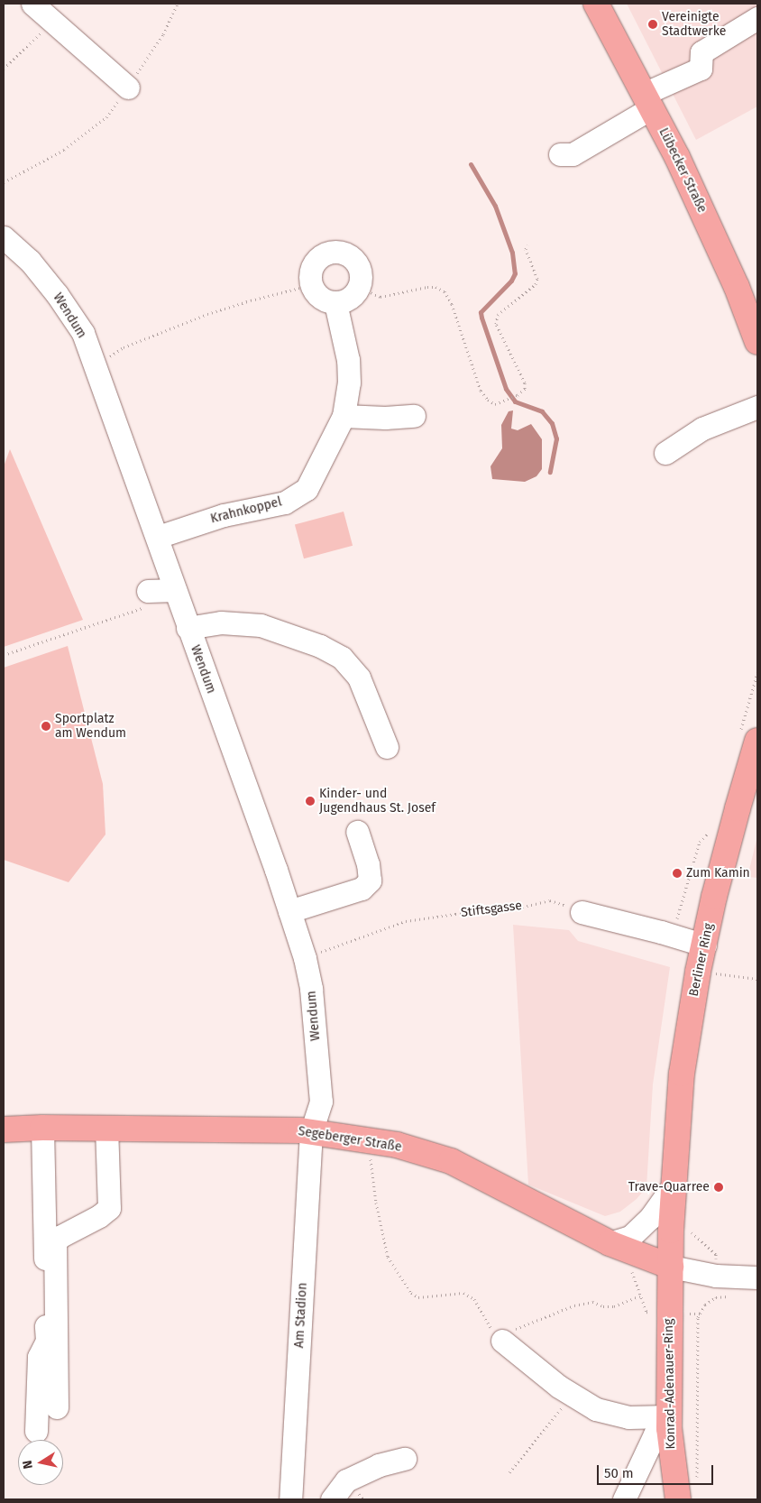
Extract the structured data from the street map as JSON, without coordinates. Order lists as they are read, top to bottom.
{
  "streets": {
    "main road": [
      "Lübecker Straße",
      "Berliner Ring",
      "Segeberger Straße",
      "Konrad-Adenauer-Ring"
    ],
    "street": ["Wendum", "Krahnkoppel", "Am Stadion"],
    "path": ["Stiftsgasse"]
  },
  "crossings": [
    ["Wendum", "Krahnkoppel"],
    ["Wendum", "Stiftsgasse"],
    ["Wendum", "Segeberger Straße"],
    ["Wendum", "Am Stadion"],
    ["Berliner Ring", "Segeberger Straße"],
    ["Berliner Ring", "Konrad-Adenauer-Ring"],
    ["Segeberger Straße", "Am Stadion"],
    ["Segeberger Straße", "Konrad-Adenauer-Ring"]
  ],
  "places": [
    "Vereinigte Stadtwerke",
    "Sportplatz am Wendum",
    "Kinder- und Jugendhaus St. Josef",
    "Zum Kamin",
    "Trave-Quarree"
  ],
  "scale_bar": "50 m",
  "north": "left"
}
